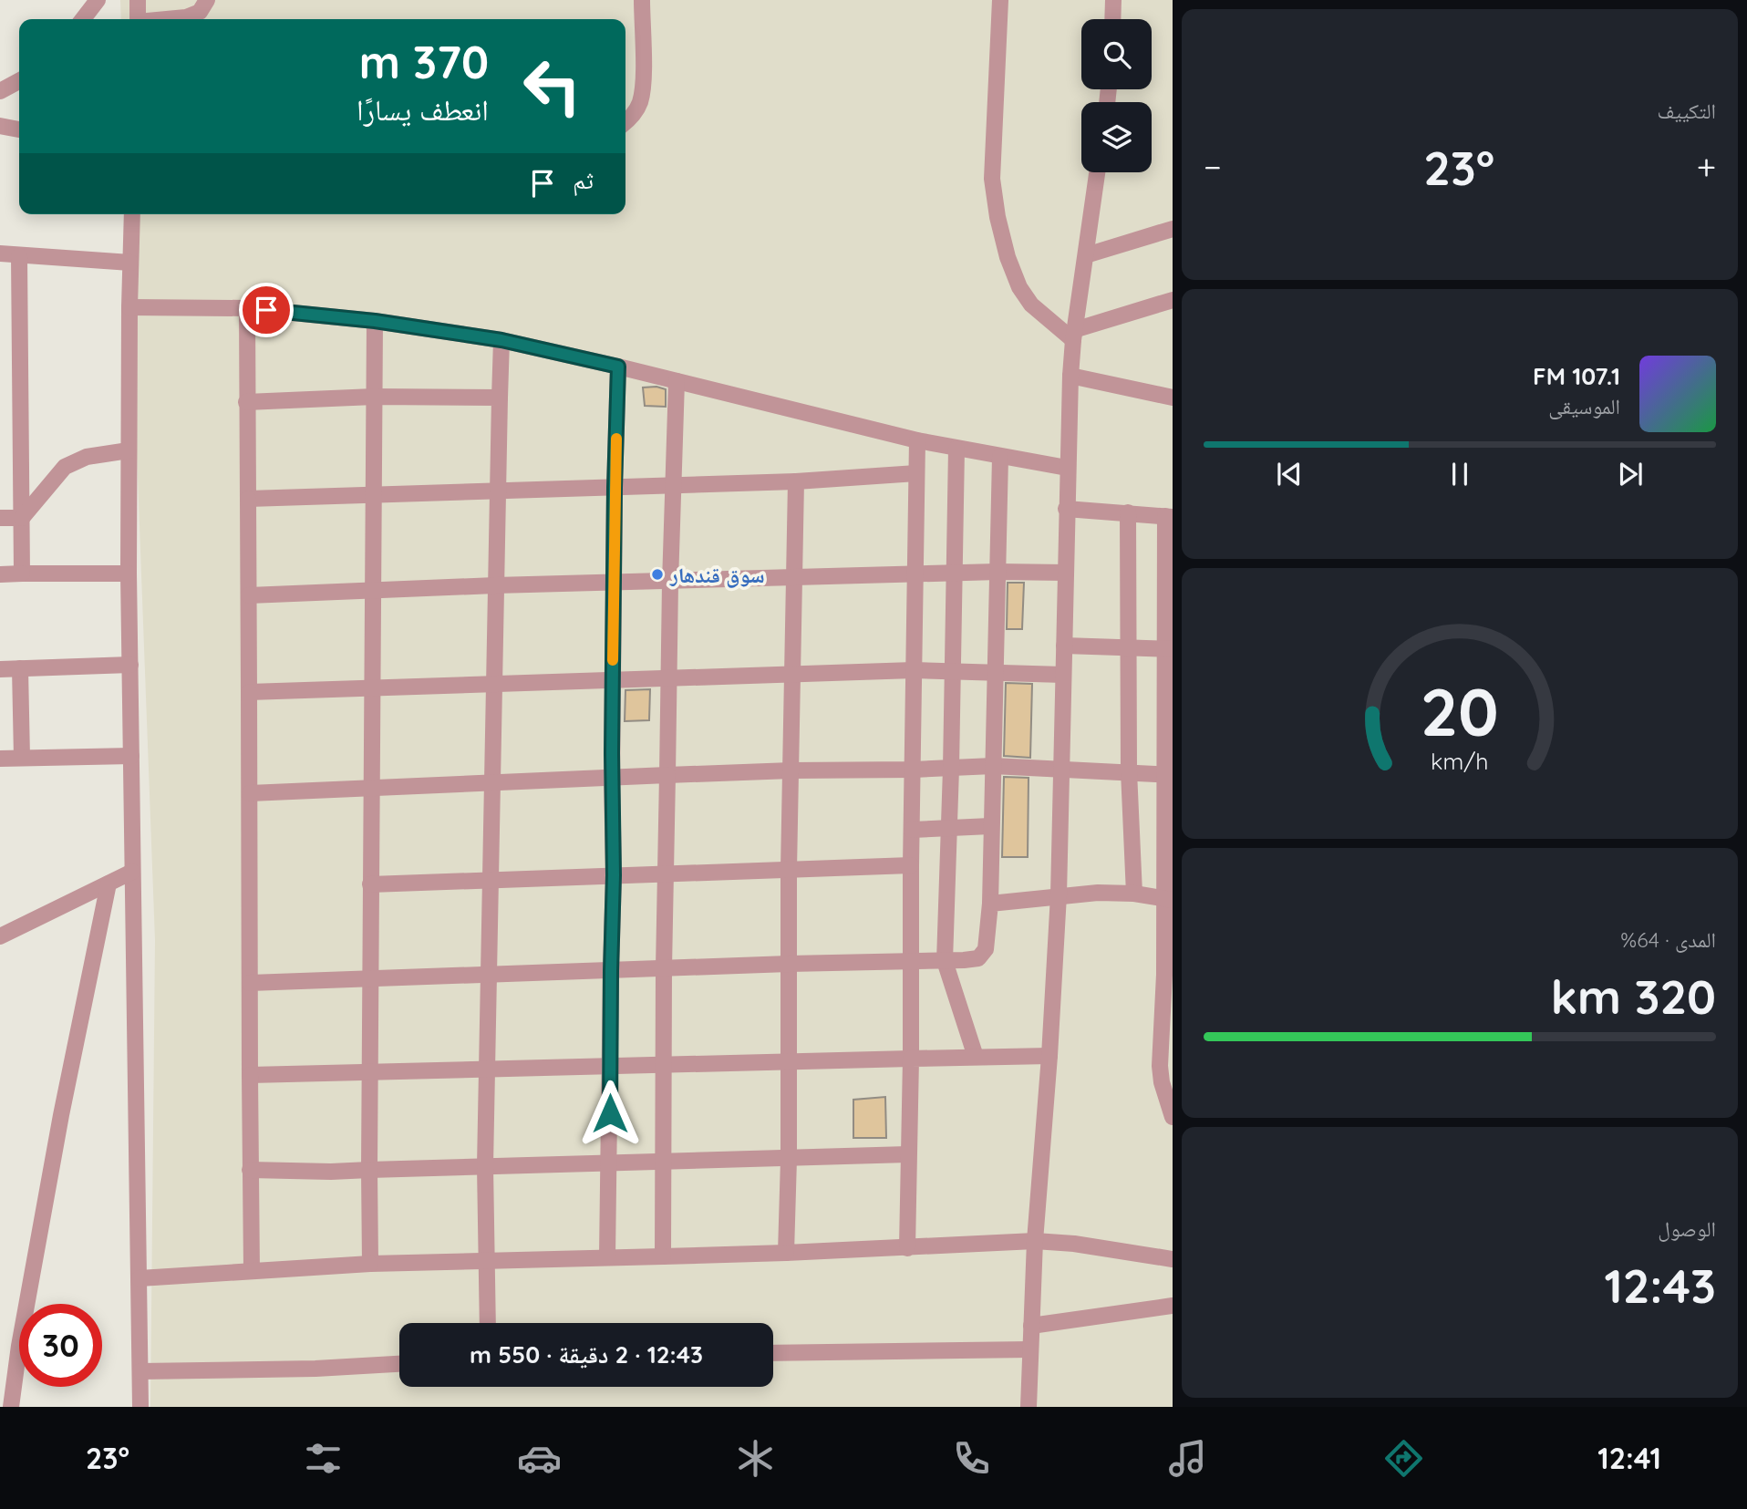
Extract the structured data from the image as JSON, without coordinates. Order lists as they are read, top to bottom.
{
  "places": ["سوق قندهار"],
  "page": {
    "tile": [
      "التكييف",
      ["المدى · 64%", "320 km"],
      ["الوصول", "12:43"]
    ],
    "turn": ["370 m", "انعطف يسارًا"],
    "heat": ["−", "23°", "+"],
    "then": "ثم",
    "song": ["107.1 FM", "الموسيقى"],
    "limit": "30",
    "trip": "12:43 · 2 دقيقة · 550 m",
    "tabs": ["12:41", "23°"],
    "gauge": ["20", "km/h"]
  }
}
